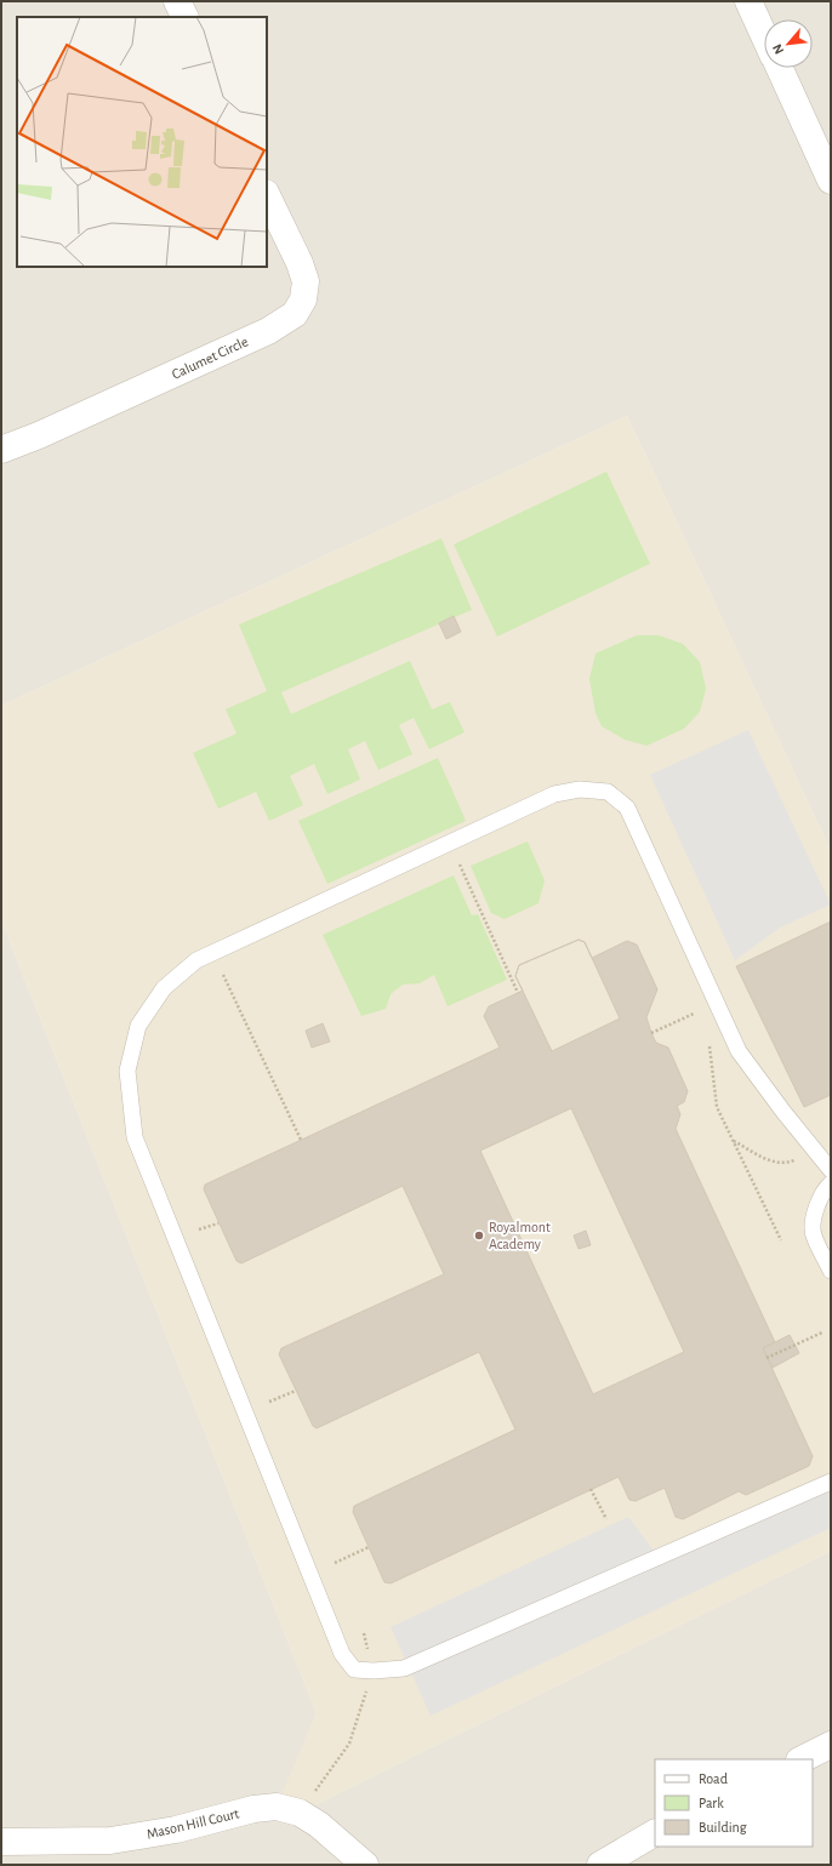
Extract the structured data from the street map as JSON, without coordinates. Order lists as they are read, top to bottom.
{
  "streets": {
    "street": ["Calumet Circle", "Mason Hill Court"]
  },
  "places": ["Royalmont Academy"],
  "legend": ["Road", "Park", "Building"],
  "north": "bottom left"
}
